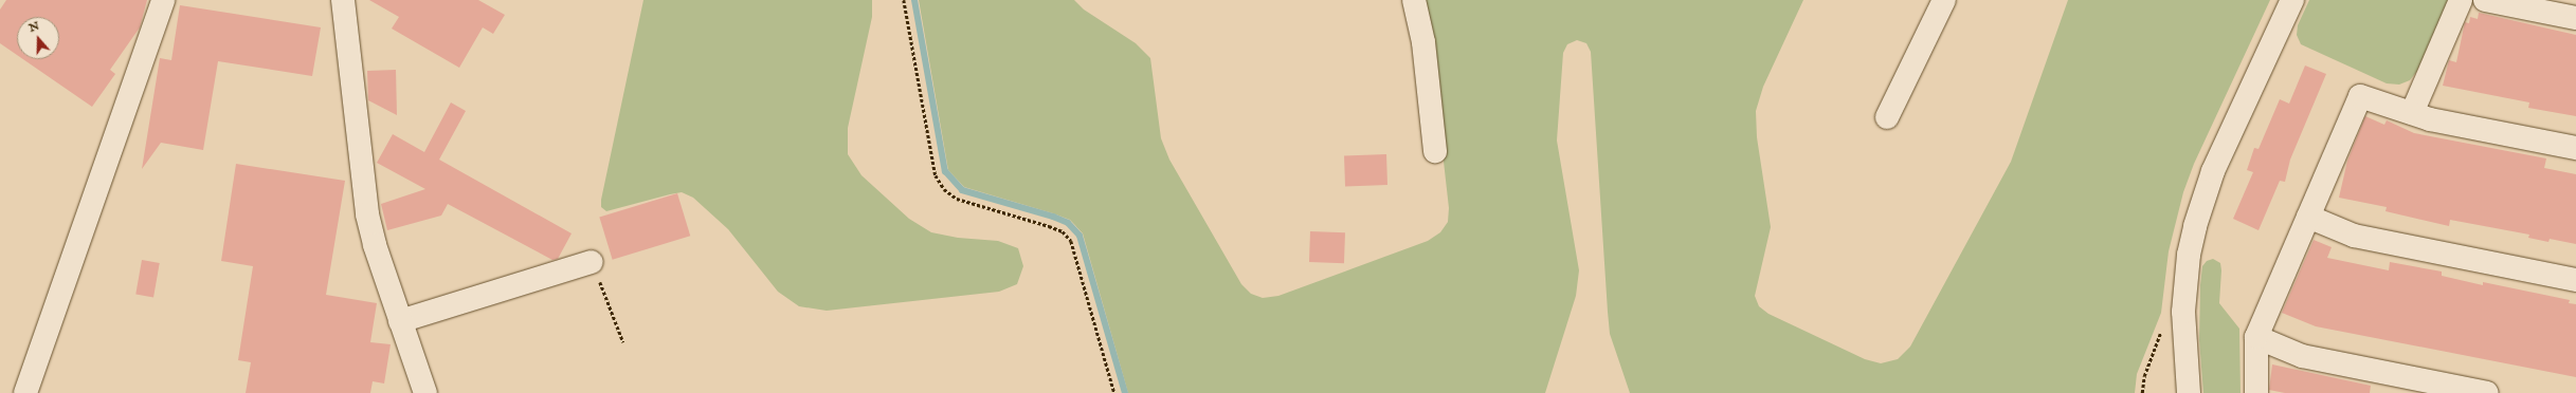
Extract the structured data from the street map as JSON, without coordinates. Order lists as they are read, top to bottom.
{
  "north": "top"
}
